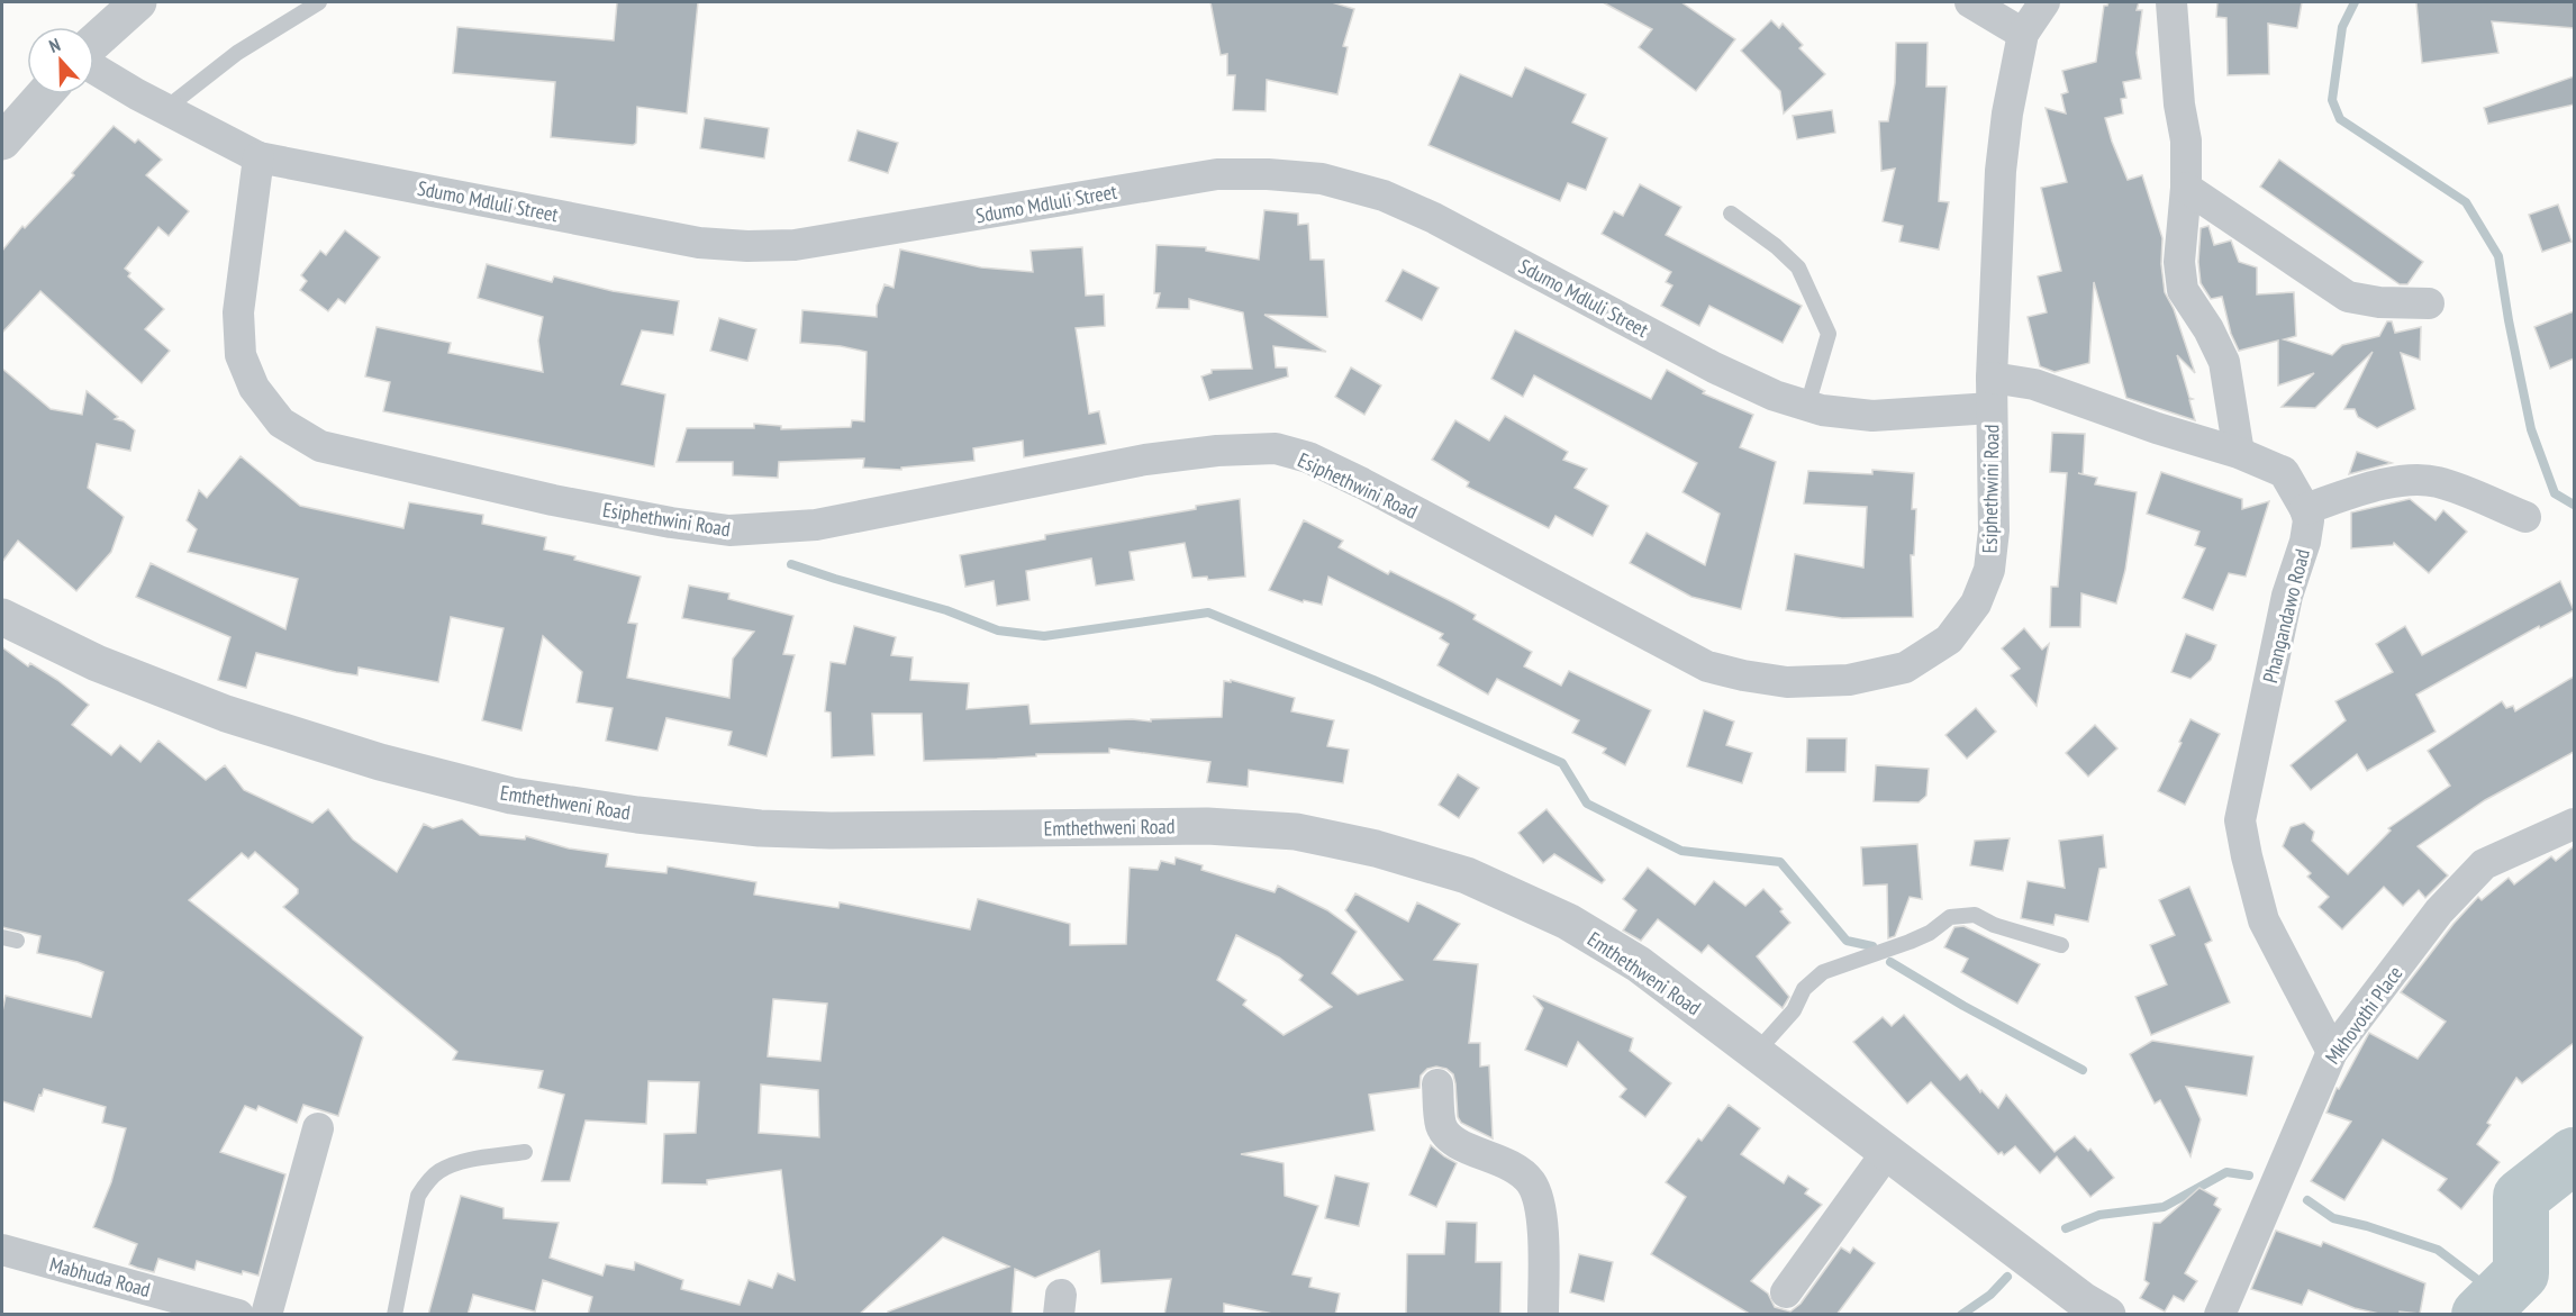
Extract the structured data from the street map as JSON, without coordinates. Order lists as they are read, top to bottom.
{
  "streets": {
    "street": [
      "Sdumo Mdluli Street",
      "Esiphethwini Road",
      "Phangandawo Road",
      "Emthethweni Road",
      "Mkhovothi Place",
      "Mabhuda Road"
    ]
  },
  "crossings": [
    ["Sdumo Mdluli Street", "Esiphethwini Road"],
    ["Phangandawo Road", "Mkhovothi Place"]
  ],
  "north": "top"
}
